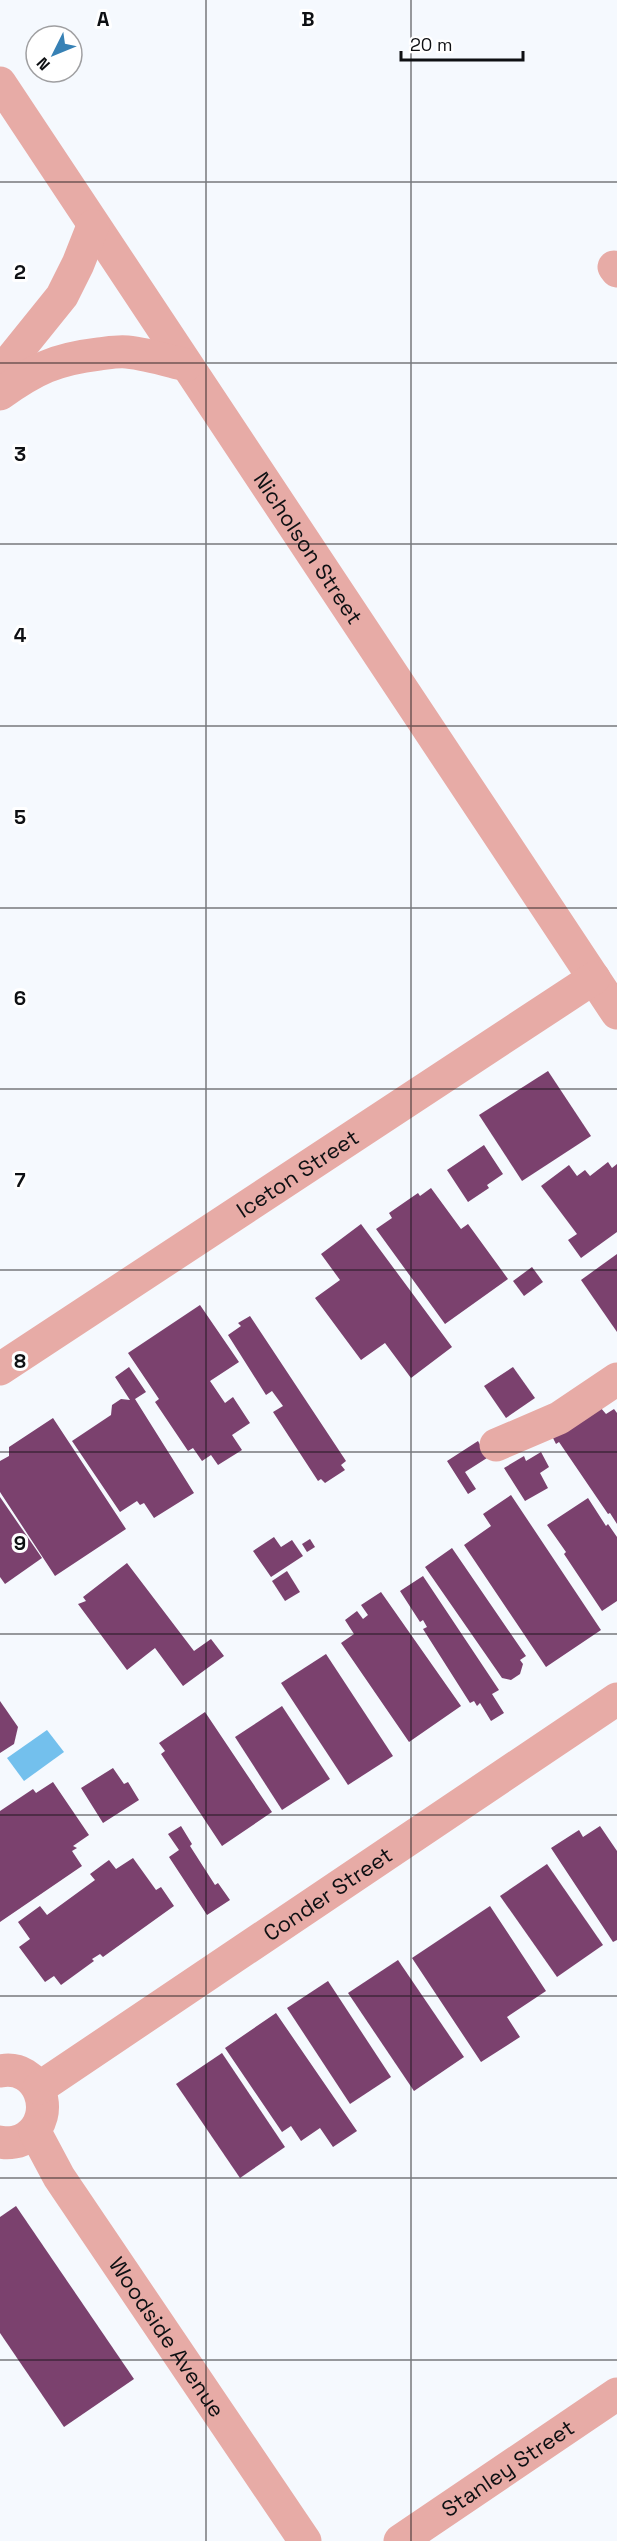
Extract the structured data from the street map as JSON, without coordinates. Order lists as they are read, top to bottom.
{
  "streets": {
    "street": [
      "Nicholson Street",
      "Iceton Street",
      "Conder Street",
      "Woodside Avenue",
      "Stanley Street"
    ]
  },
  "crossings": [
    ["Nicholson Street", "Iceton Street"]
  ],
  "scale_bar": "20 m",
  "north": "bottom left",
  "grid": {
    "columns": ["A", "B"],
    "rows": [
      "2",
      "3",
      "4",
      "5",
      "6",
      "7",
      "8",
      "9"
    ]
  }
}
